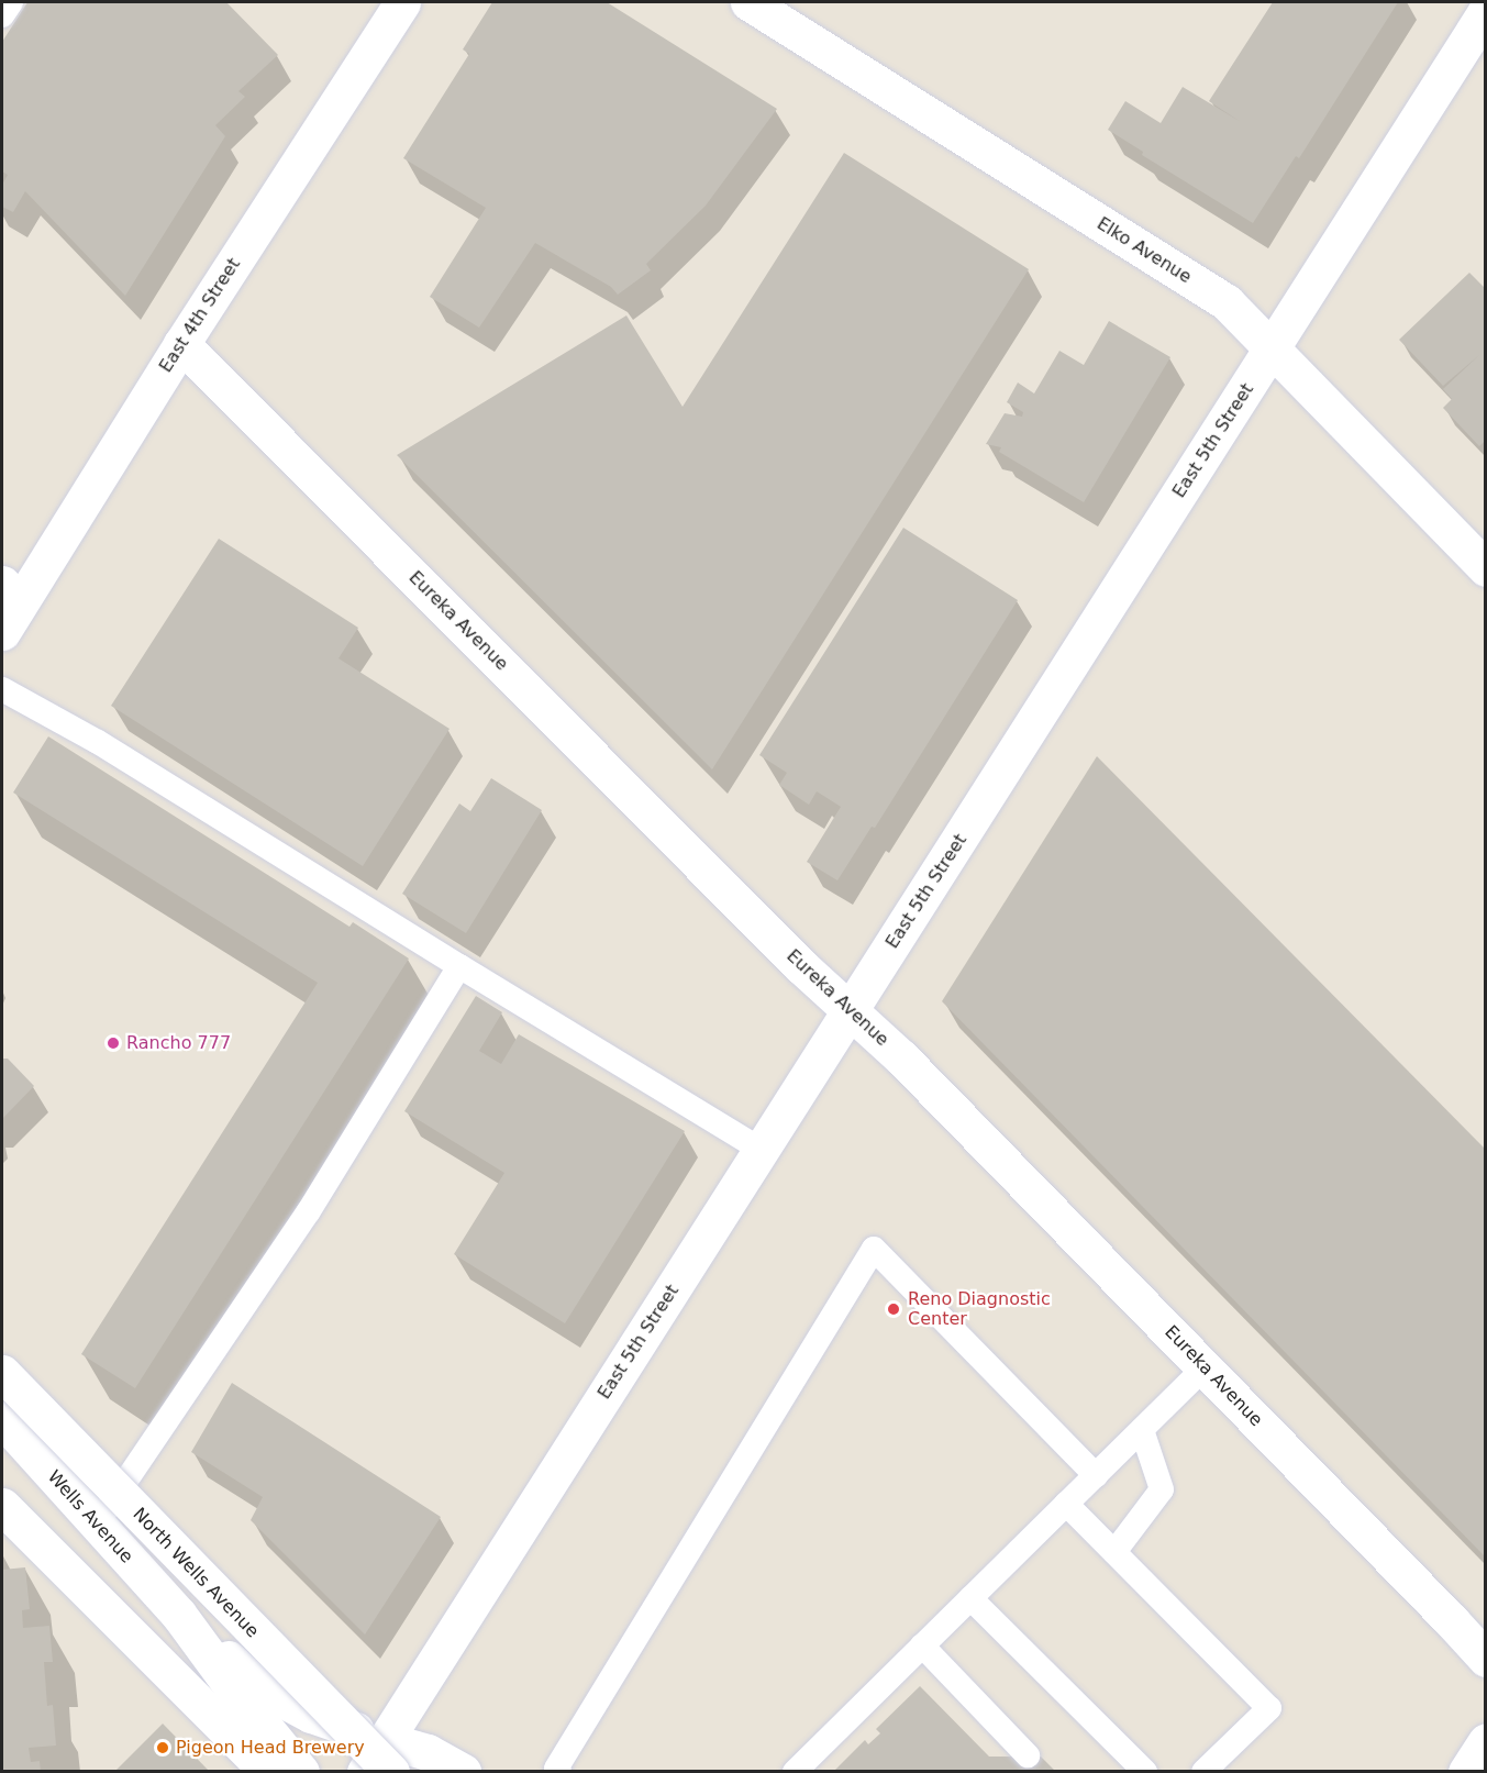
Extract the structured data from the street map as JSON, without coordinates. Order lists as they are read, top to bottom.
{
  "streets": {
    "street": [
      "Elko Avenue",
      "East 4th Street",
      "East 5th Street",
      "Eureka Avenue",
      "Wells Avenue",
      "North Wells Avenue"
    ]
  },
  "crossings": [
    ["Elko Avenue", "East 5th Street"],
    ["East 4th Street", "Eureka Avenue"],
    ["East 5th Street", "Eureka Avenue"],
    ["East 5th Street", "Wells Avenue"],
    ["East 5th Street", "North Wells Avenue"],
    ["Wells Avenue", "North Wells Avenue"]
  ],
  "places": ["Rancho 777", "Reno Diagnostic Center", "Pigeon Head Brewery"]
}
